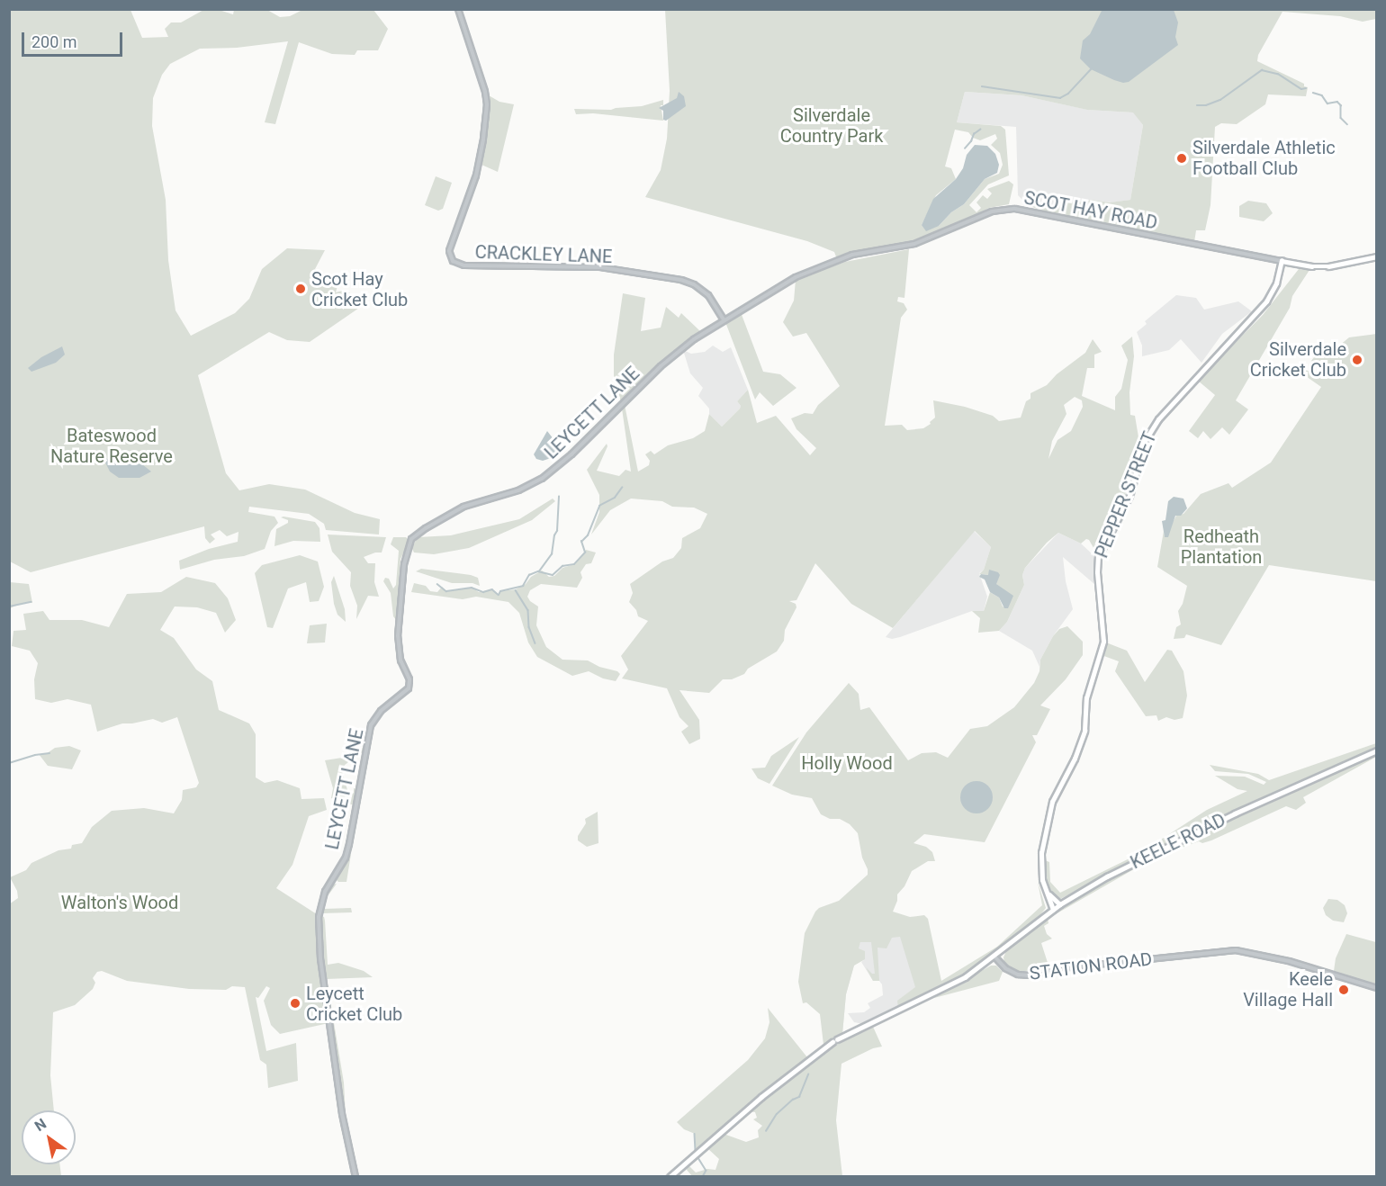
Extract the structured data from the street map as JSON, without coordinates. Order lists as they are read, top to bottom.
{
  "streets": {
    "main road": ["PEPPER STREET", "KEELE ROAD"],
    "street": [
      "SCOT HAY ROAD",
      "CRACKLEY LANE",
      "LEYCETT LANE",
      "STATION ROAD"
    ]
  },
  "crossings": [
    ["SCOT HAY ROAD", "CRACKLEY LANE"],
    ["SCOT HAY ROAD", "LEYCETT LANE"],
    ["SCOT HAY ROAD", "PEPPER STREET"],
    ["CRACKLEY LANE", "LEYCETT LANE"],
    ["PEPPER STREET", "KEELE ROAD"],
    ["KEELE ROAD", "STATION ROAD"]
  ],
  "parks": [
    "Silverdale Country Park",
    "Bateswood Nature Reserve",
    "Redheath Plantation",
    "Holly Wood",
    "Walton's Wood"
  ],
  "places": [
    "Silverdale Athletic Football Club",
    "Scot Hay Cricket Club",
    "Silverdale Cricket Club",
    "Keele Village Hall",
    "Leycett Cricket Club"
  ],
  "scale_bar": "200 m",
  "north": "top left"
}
